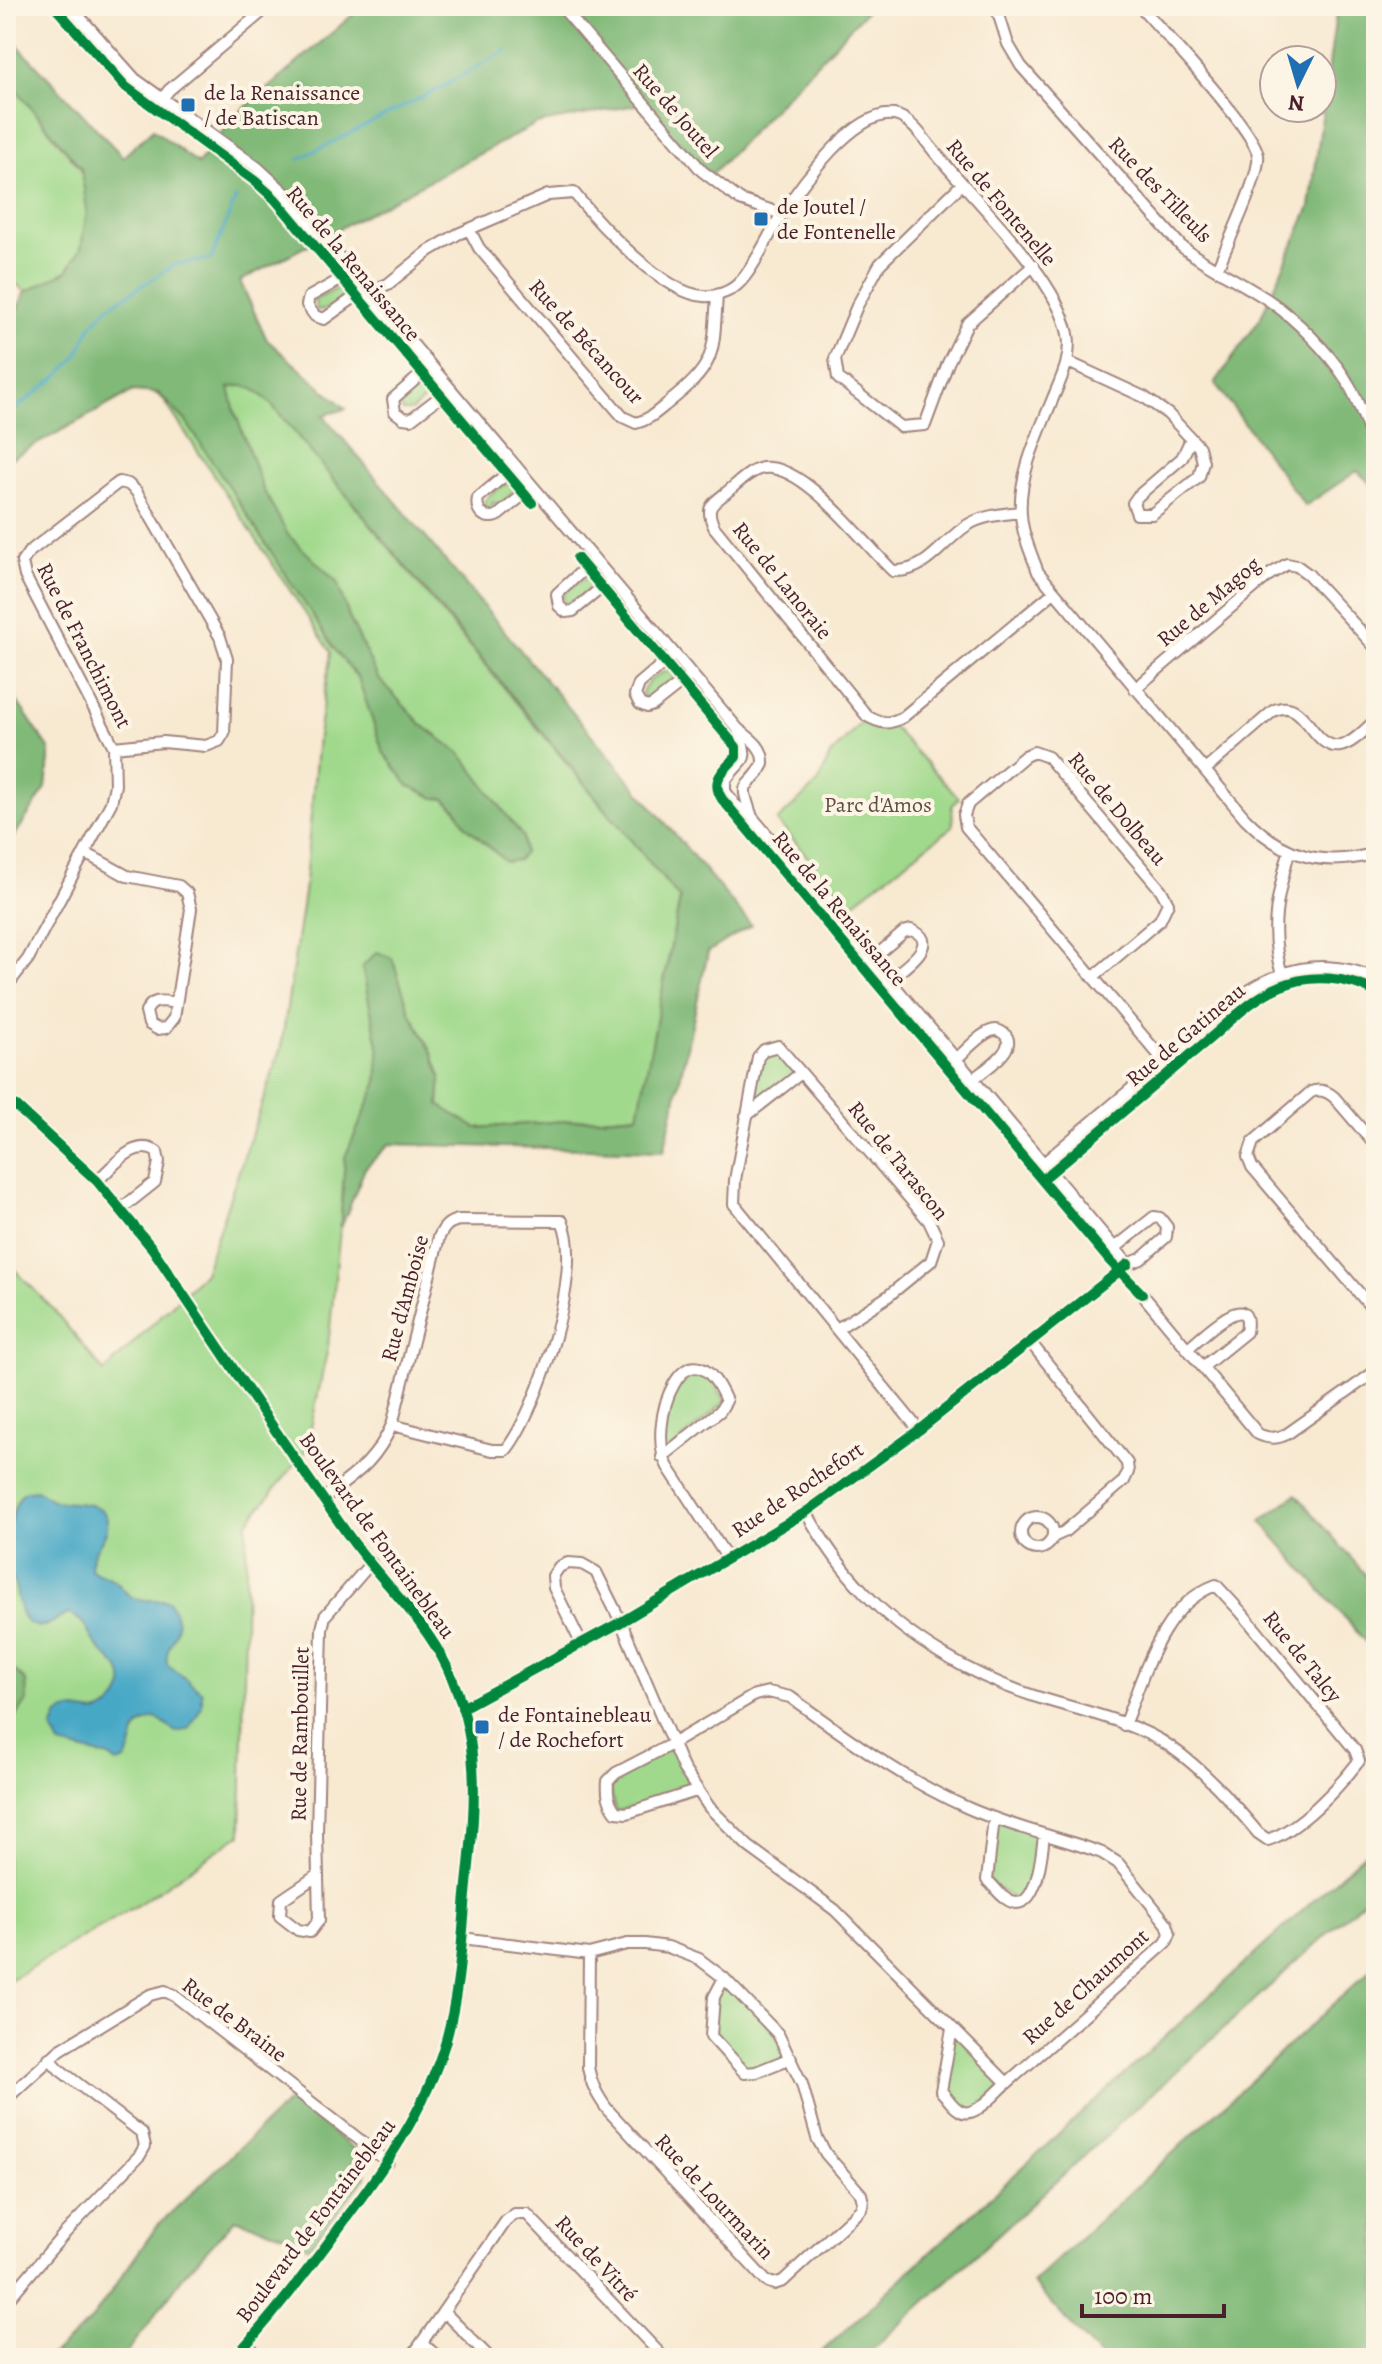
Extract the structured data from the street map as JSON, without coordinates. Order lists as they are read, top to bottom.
{
  "streets": {
    "street": [
      "Rue de Joutel",
      "Rue des Tilleuls",
      "Rue de Fontenelle",
      "Rue de la Renaissance",
      "Rue de Bécancour",
      "Rue de Lanoraie",
      "Rue de Magog",
      "Rue de Franchimont",
      "Rue de Dolbeau",
      "Rue de Gatineau",
      "Rue de Tarascon",
      "Rue d'Amboise",
      "Rue de Rochefort",
      "Boulevard de Fontainebleau",
      "Rue de Talcy",
      "Rue de Rambouillet",
      "Rue de Chaumont",
      "Rue de Braine",
      "Rue de Lourmarin",
      "Rue de Vitré"
    ]
  },
  "crossings": [
    ["Rue de Joutel", "Rue de Fontenelle"],
    ["Rue de Fontenelle", "Rue de Bécancour"],
    ["Rue de Fontenelle", "Rue de Lanoraie"],
    ["Rue de Fontenelle", "Rue de Magog"],
    ["Rue de la Renaissance", "Rue de Gatineau"],
    ["Rue de la Renaissance", "Rue de Rochefort"],
    ["Rue de Dolbeau", "Rue de Gatineau"],
    ["Rue de Tarascon", "Rue de Rochefort"],
    ["Rue d'Amboise", "Boulevard de Fontainebleau"],
    ["Rue de Rochefort", "Boulevard de Fontainebleau"],
    ["Rue de Rochefort", "Rue de Talcy"],
    ["Boulevard de Fontainebleau", "Rue de Rambouillet"],
    ["Boulevard de Fontainebleau", "Rue de Braine"],
    ["Boulevard de Fontainebleau", "Rue de Lourmarin"]
  ],
  "parks": ["Parc d'Amos"],
  "places": {
    "transit": ["de la Renaissance / de Batiscan", "de Joutel / de Fontenelle", "de Fontainebleau / de Rochefort"]
  },
  "scale_bar": "100 m",
  "north": "bottom"
}
